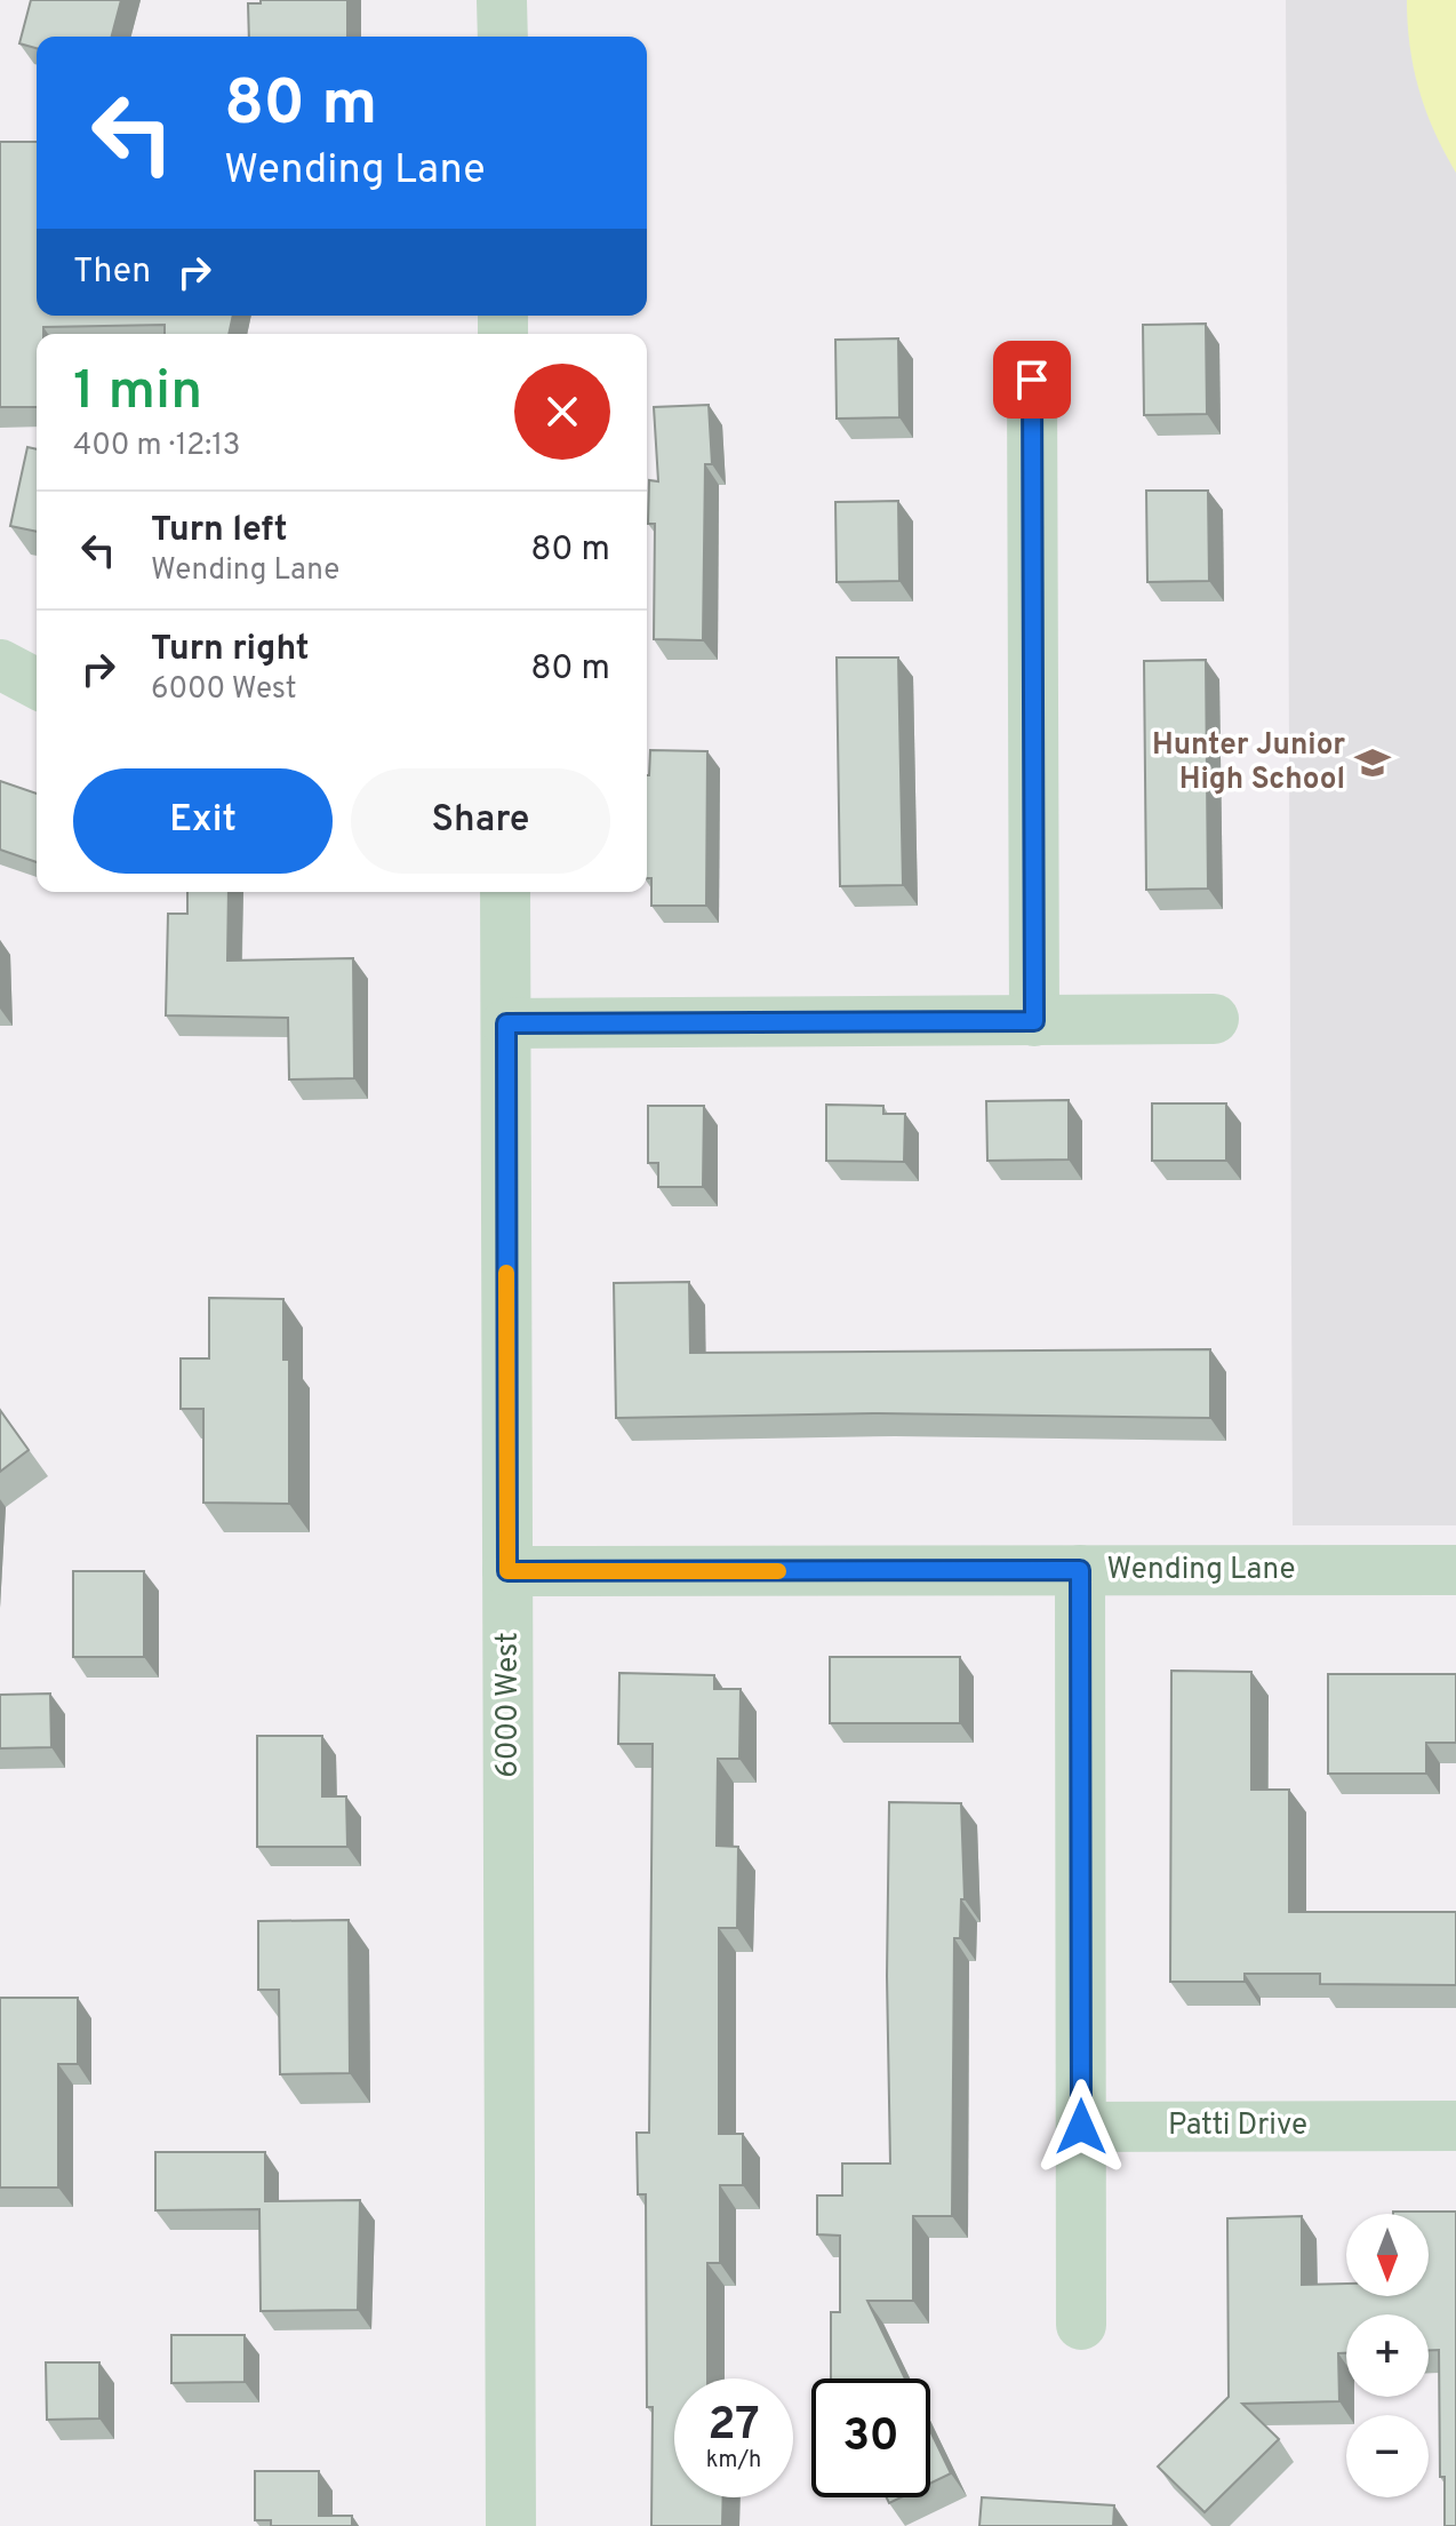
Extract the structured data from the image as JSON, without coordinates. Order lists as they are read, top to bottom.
{
  "streets": {
    "street": ["Wending Lane", "6000 West", "Patti Drive"]
  },
  "crossings": [
    ["Wending Lane", "6000 West"]
  ],
  "places": {
    "school or university": ["Hunter Junior High School"]
  },
  "north": "bottom",
  "page": {
    "turn": ["80 m", "Wending Lane"],
    "then": "Then",
    "heading": ["1 min", "400 m · 12:13"],
    "list": [
      {
        "name": "Turn left",
        "note": "Wending Lane",
        "value": "80 m"
      },
      {
        "name": "Turn right",
        "note": "6000 West",
        "value": "80 m"
      }
    ],
    "buttons": ["Exit", "Share"],
    "map_buttons": ["+", "−"],
    "speed": "27 km/h",
    "limit": "30"
  }
}
